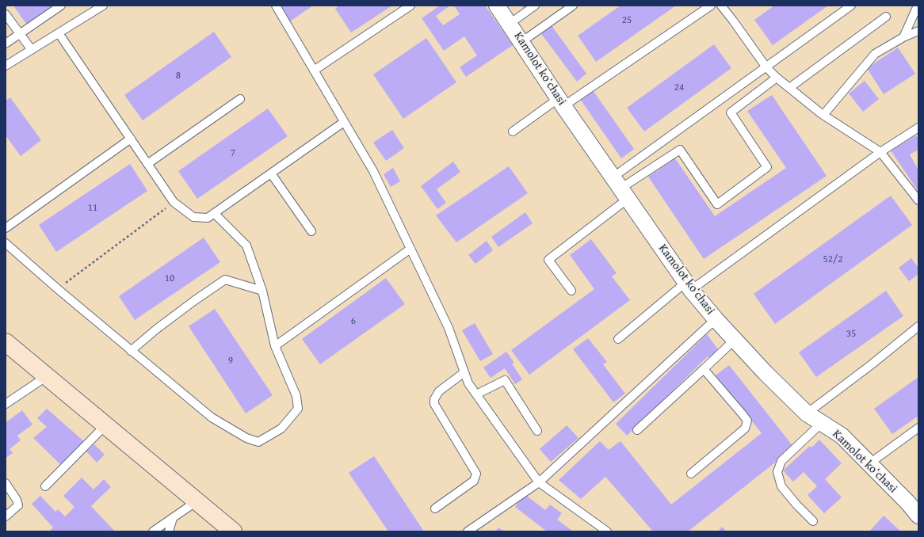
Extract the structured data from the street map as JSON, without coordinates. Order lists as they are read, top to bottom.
{
  "streets": {
    "street": ["Kamolot koʻchasi"]
  },
  "house_numbers": [
    "25",
    "8",
    "24",
    "7",
    "11",
    "52/2",
    "10",
    "6",
    "35",
    "9"
  ]
}
